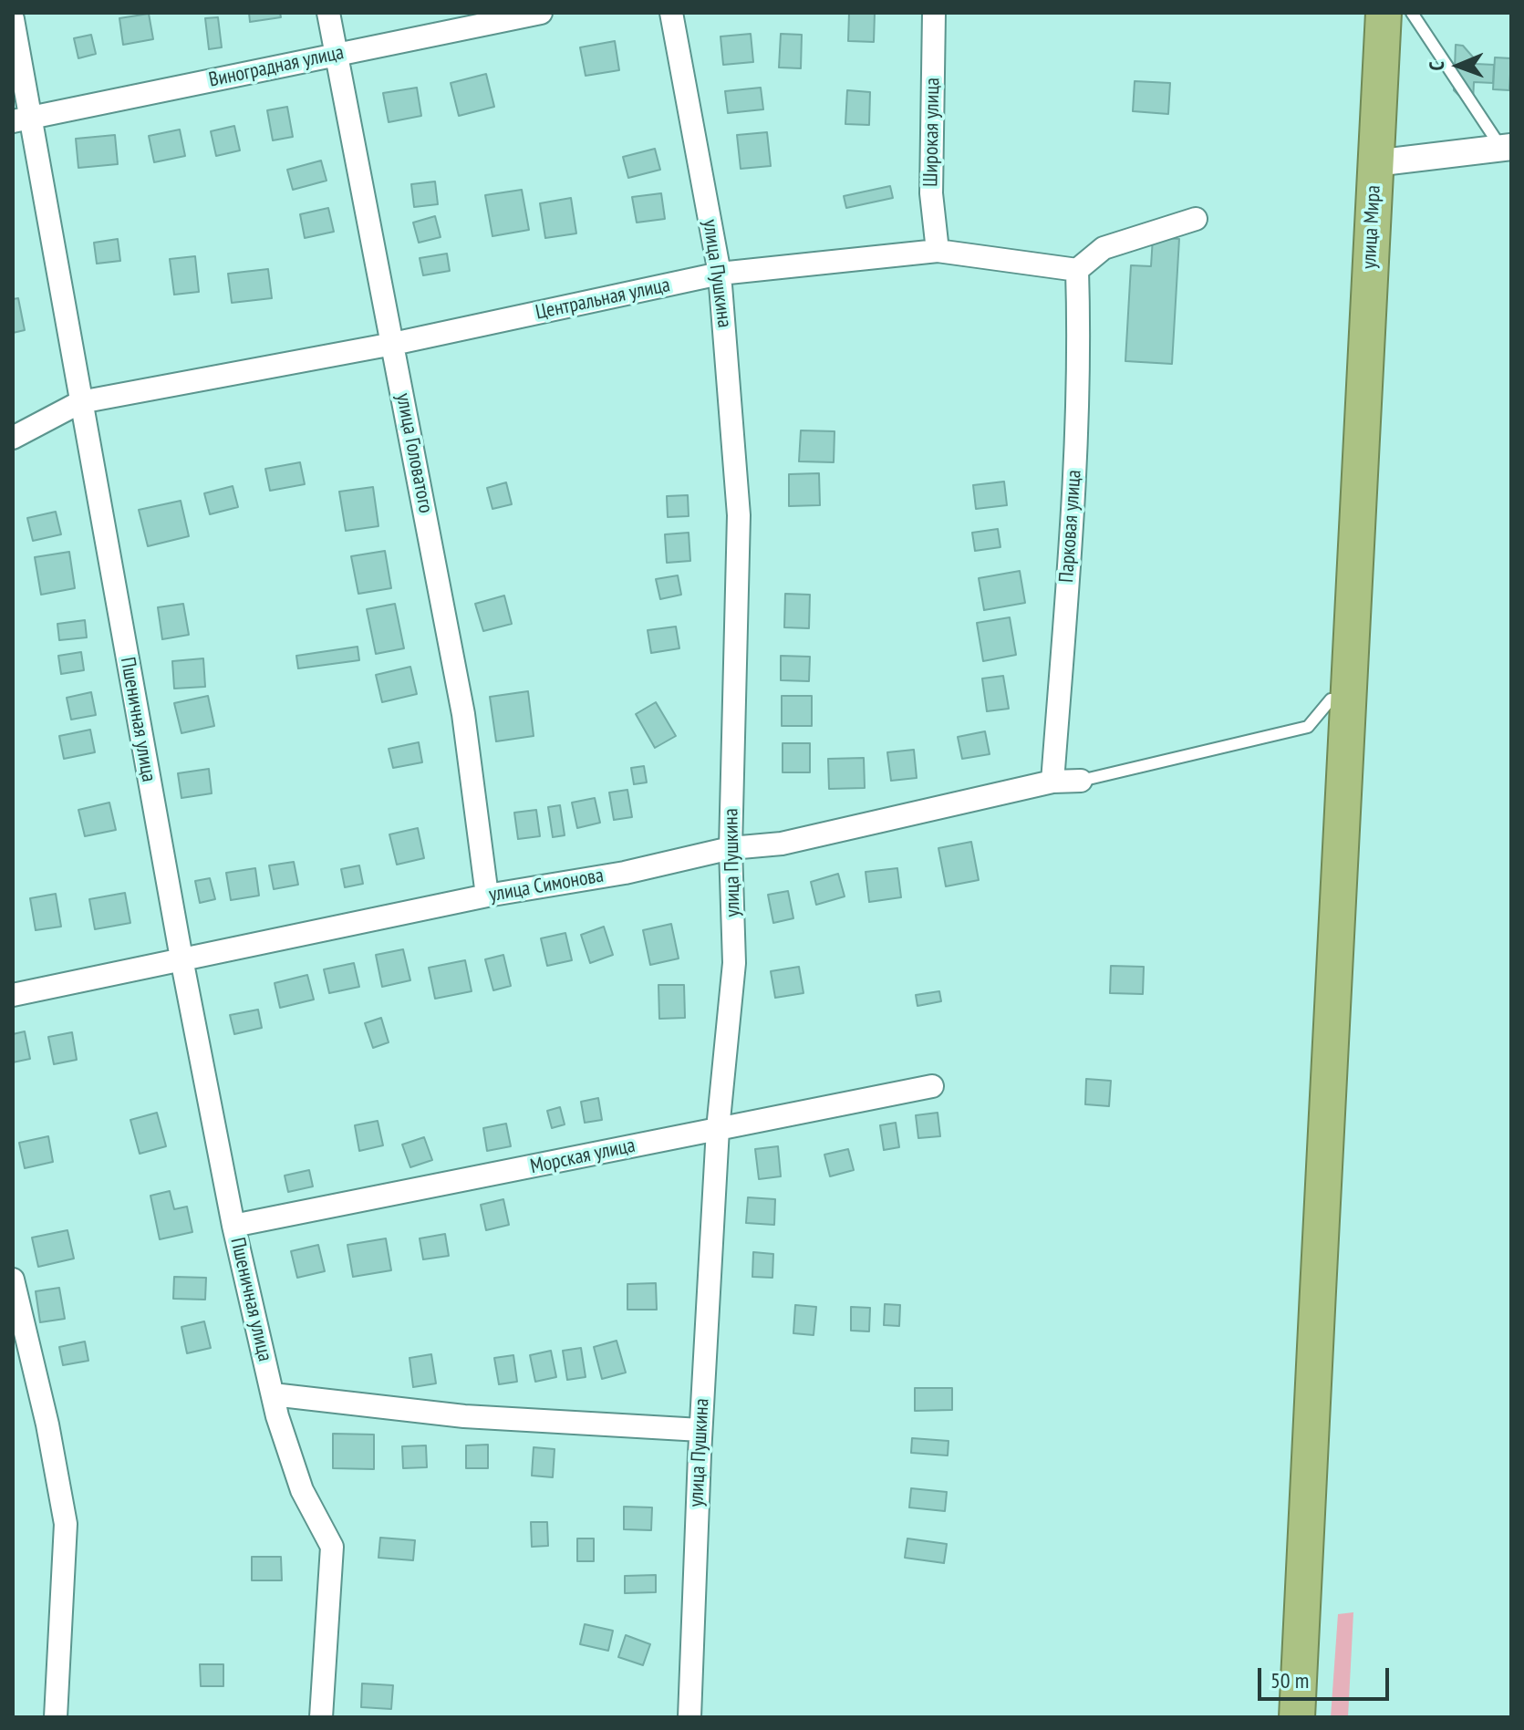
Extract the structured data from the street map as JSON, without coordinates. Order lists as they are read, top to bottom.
{
  "streets": {
    "highway": ["улица Мира"],
    "street": [
      "Виноградная улица",
      "Широкая улица",
      "улица Пушкина",
      "Центральная улица",
      "улица Головатого",
      "Парковая улица",
      "Пшеничная улица",
      "улица Симонова",
      "Морская улица"
    ]
  },
  "crossings": [
    ["Виноградная улица", "улица Головатого"],
    ["Виноградная улица", "Пшеничная улица"],
    ["Широкая улица", "Центральная улица"],
    ["улица Пушкина", "Центральная улица"],
    ["улица Пушкина", "улица Симонова"],
    ["улица Пушкина", "Морская улица"],
    ["Центральная улица", "улица Головатого"],
    ["Центральная улица", "Парковая улица"],
    ["Центральная улица", "Пшеничная улица"],
    ["улица Головатого", "улица Симонова"],
    ["Парковая улица", "улица Симонова"],
    ["Пшеничная улица", "улица Симонова"],
    ["Пшеничная улица", "Морская улица"]
  ],
  "scale_bar": "50 m",
  "north": "left"
}
